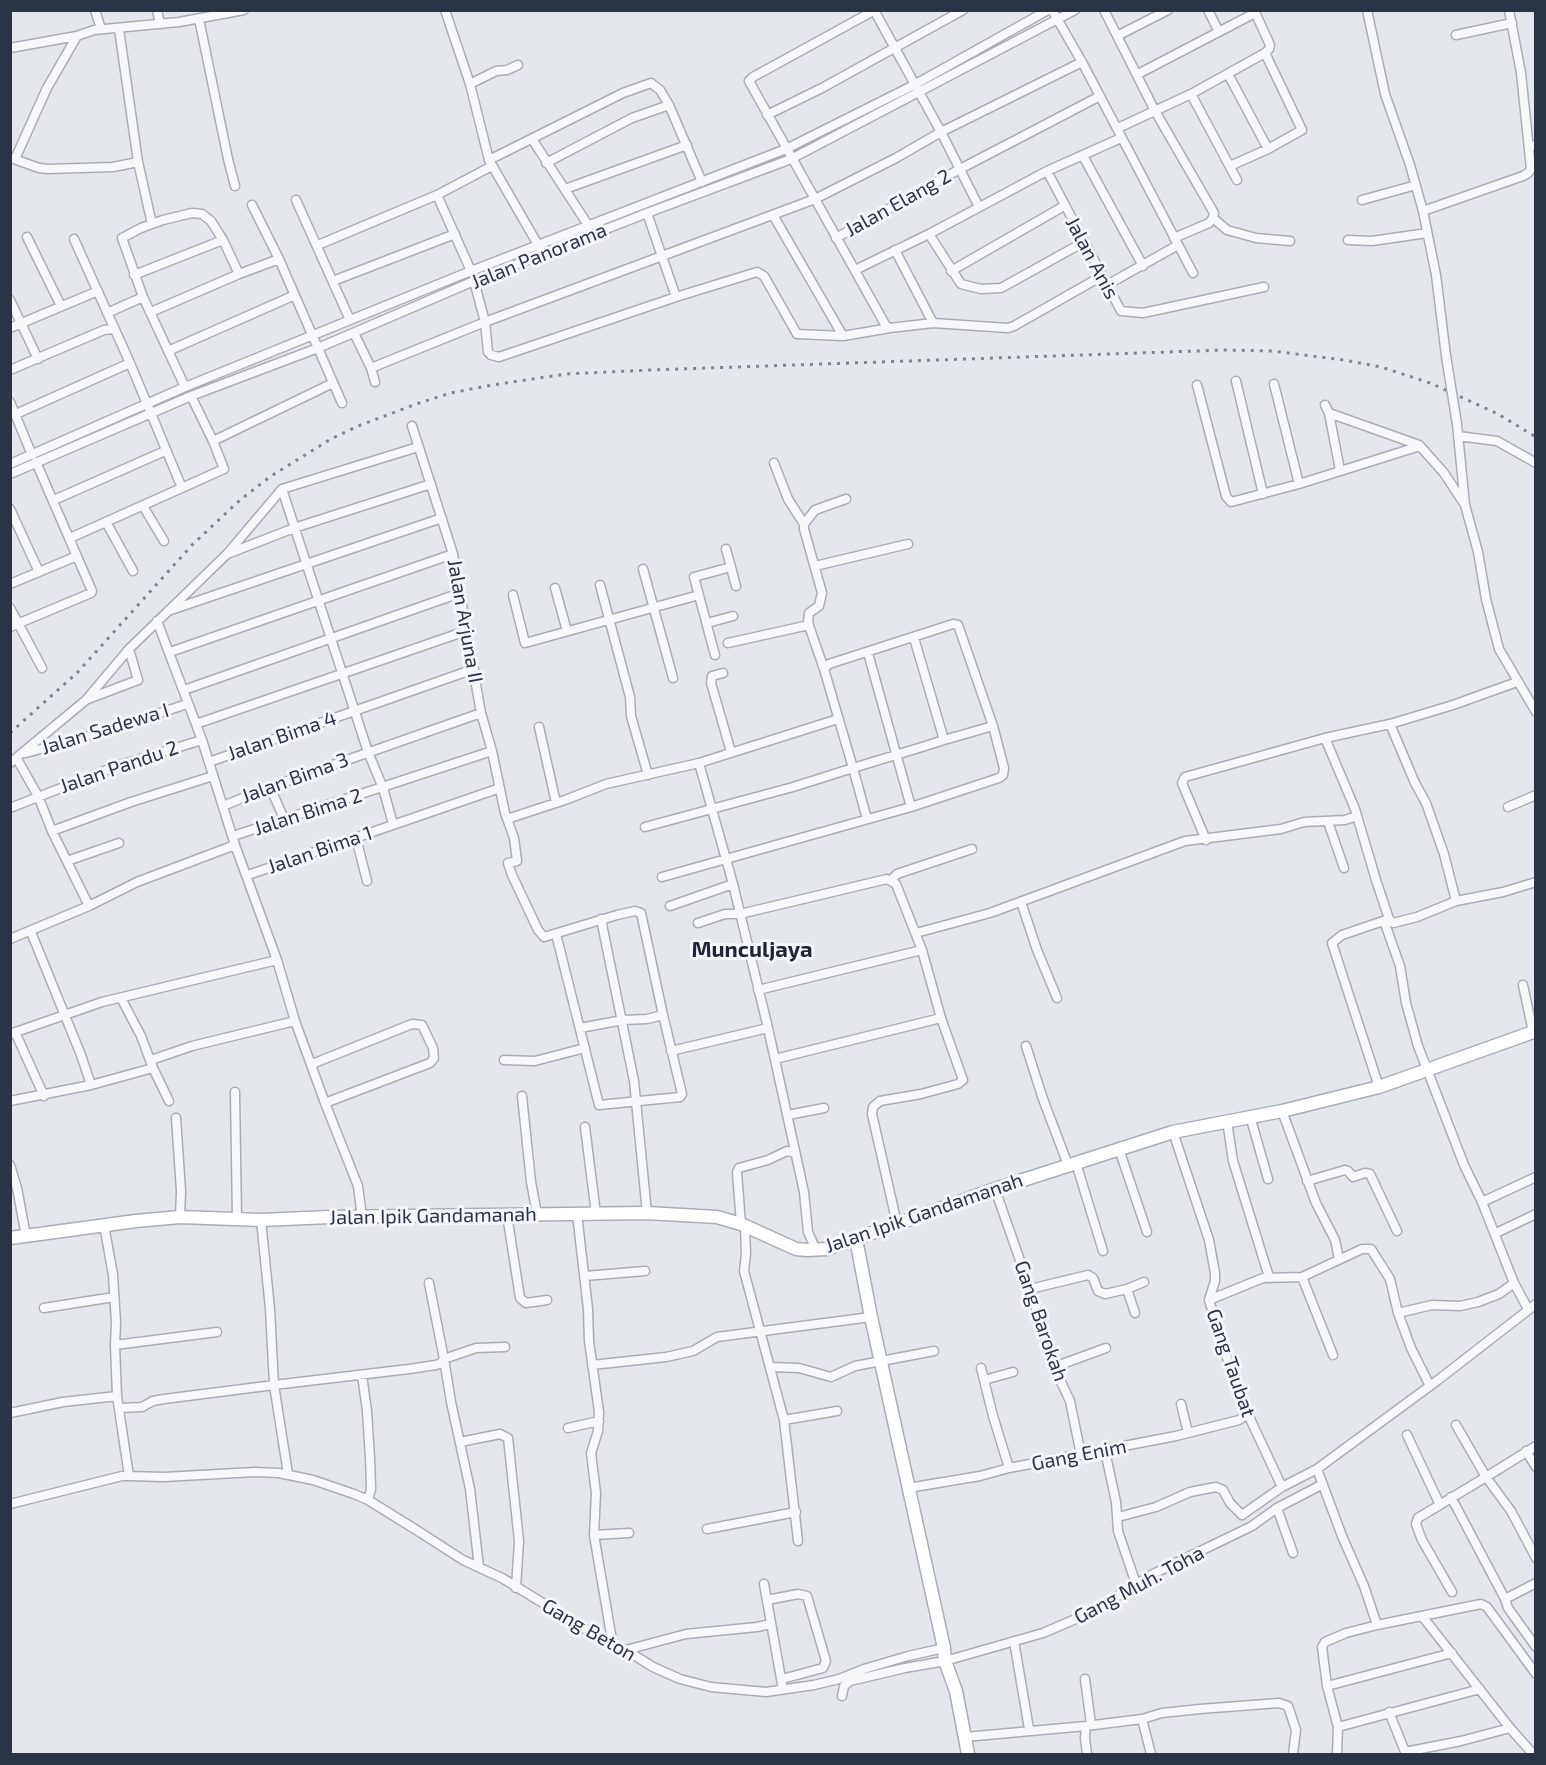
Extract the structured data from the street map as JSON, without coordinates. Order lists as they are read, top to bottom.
{
  "streets": {
    "street": [
      "Jalan Elang 2",
      "Jalan Panorama",
      "Jalan Anis",
      "Jalan Arjuna II",
      "Jalan Sadewa I",
      "Jalan Bima 4",
      "Jalan Pandu 2",
      "Jalan Bima 3",
      "Jalan Bima 2",
      "Jalan Bima 1",
      "Jalan Ipik Gandamanah",
      "Gang Barokah",
      "Gang Taubat",
      "Gang Enim",
      "Gang Muh. Toha",
      "Gang Beton"
    ]
  },
  "crossings": [
    ["Jalan Arjuna II", "Jalan Bima 4"],
    ["Jalan Arjuna II", "Jalan Bima 3"],
    ["Jalan Arjuna II", "Jalan Bima 2"],
    ["Jalan Arjuna II", "Jalan Bima 1"],
    ["Jalan Ipik Gandamanah", "Gang Barokah"],
    ["Jalan Ipik Gandamanah", "Gang Taubat"],
    ["Gang Barokah", "Gang Enim"],
    ["Gang Taubat", "Gang Enim"],
    ["Gang Muh. Toha", "Gang Beton"]
  ],
  "districts": ["Munculjaya"]
}
